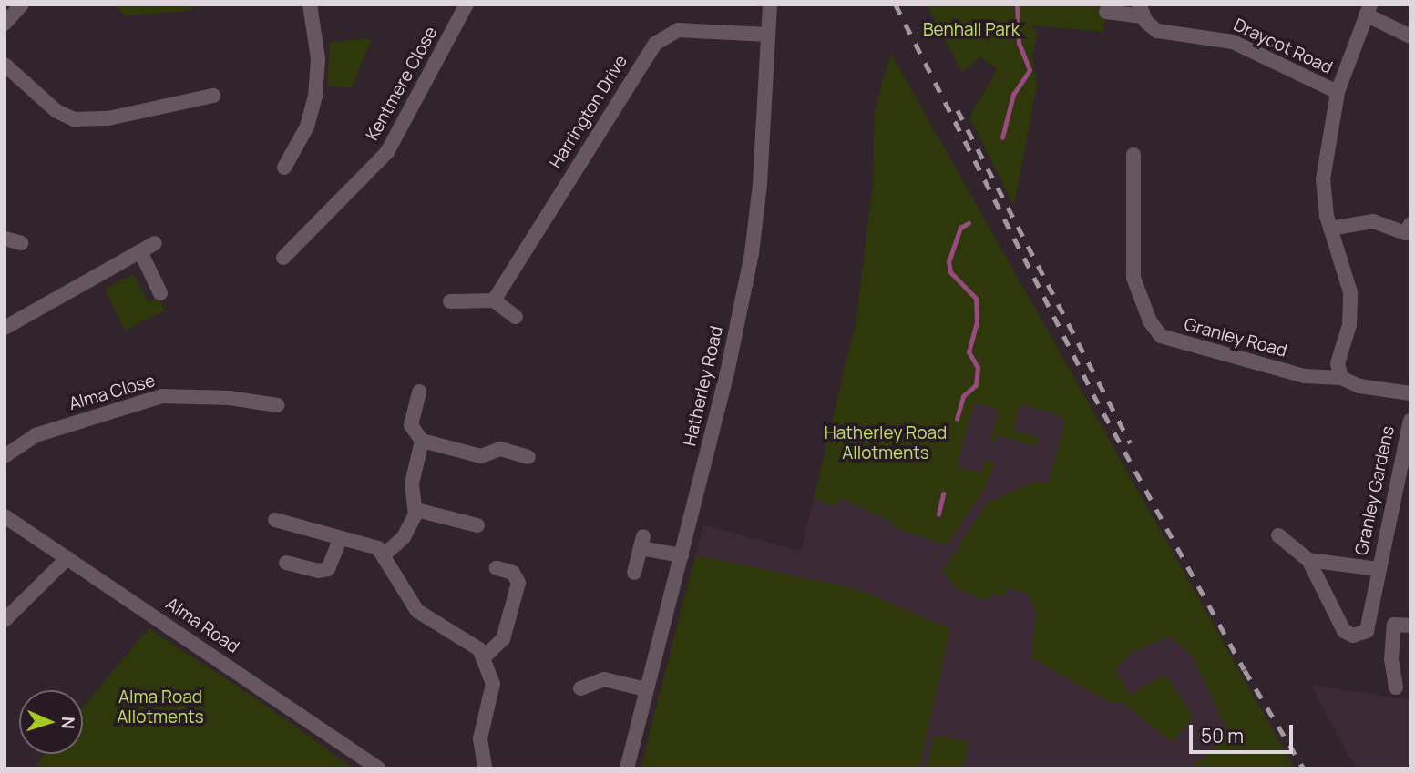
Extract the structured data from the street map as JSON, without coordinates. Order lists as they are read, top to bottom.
{
  "streets": {
    "street": [
      "Draycot Road",
      "Kentmere Close",
      "Harrington Drive",
      "Granley Road",
      "Hatherley Road",
      "Alma Close",
      "Granley Gardens",
      "Alma Road"
    ]
  },
  "crossings": [
    ["Harrington Drive", "Hatherley Road"]
  ],
  "parks": ["Benhall Park", "Hatherley Road Allotments", "Alma Road Allotments"],
  "scale_bar": "50 m",
  "north": "right"
}
